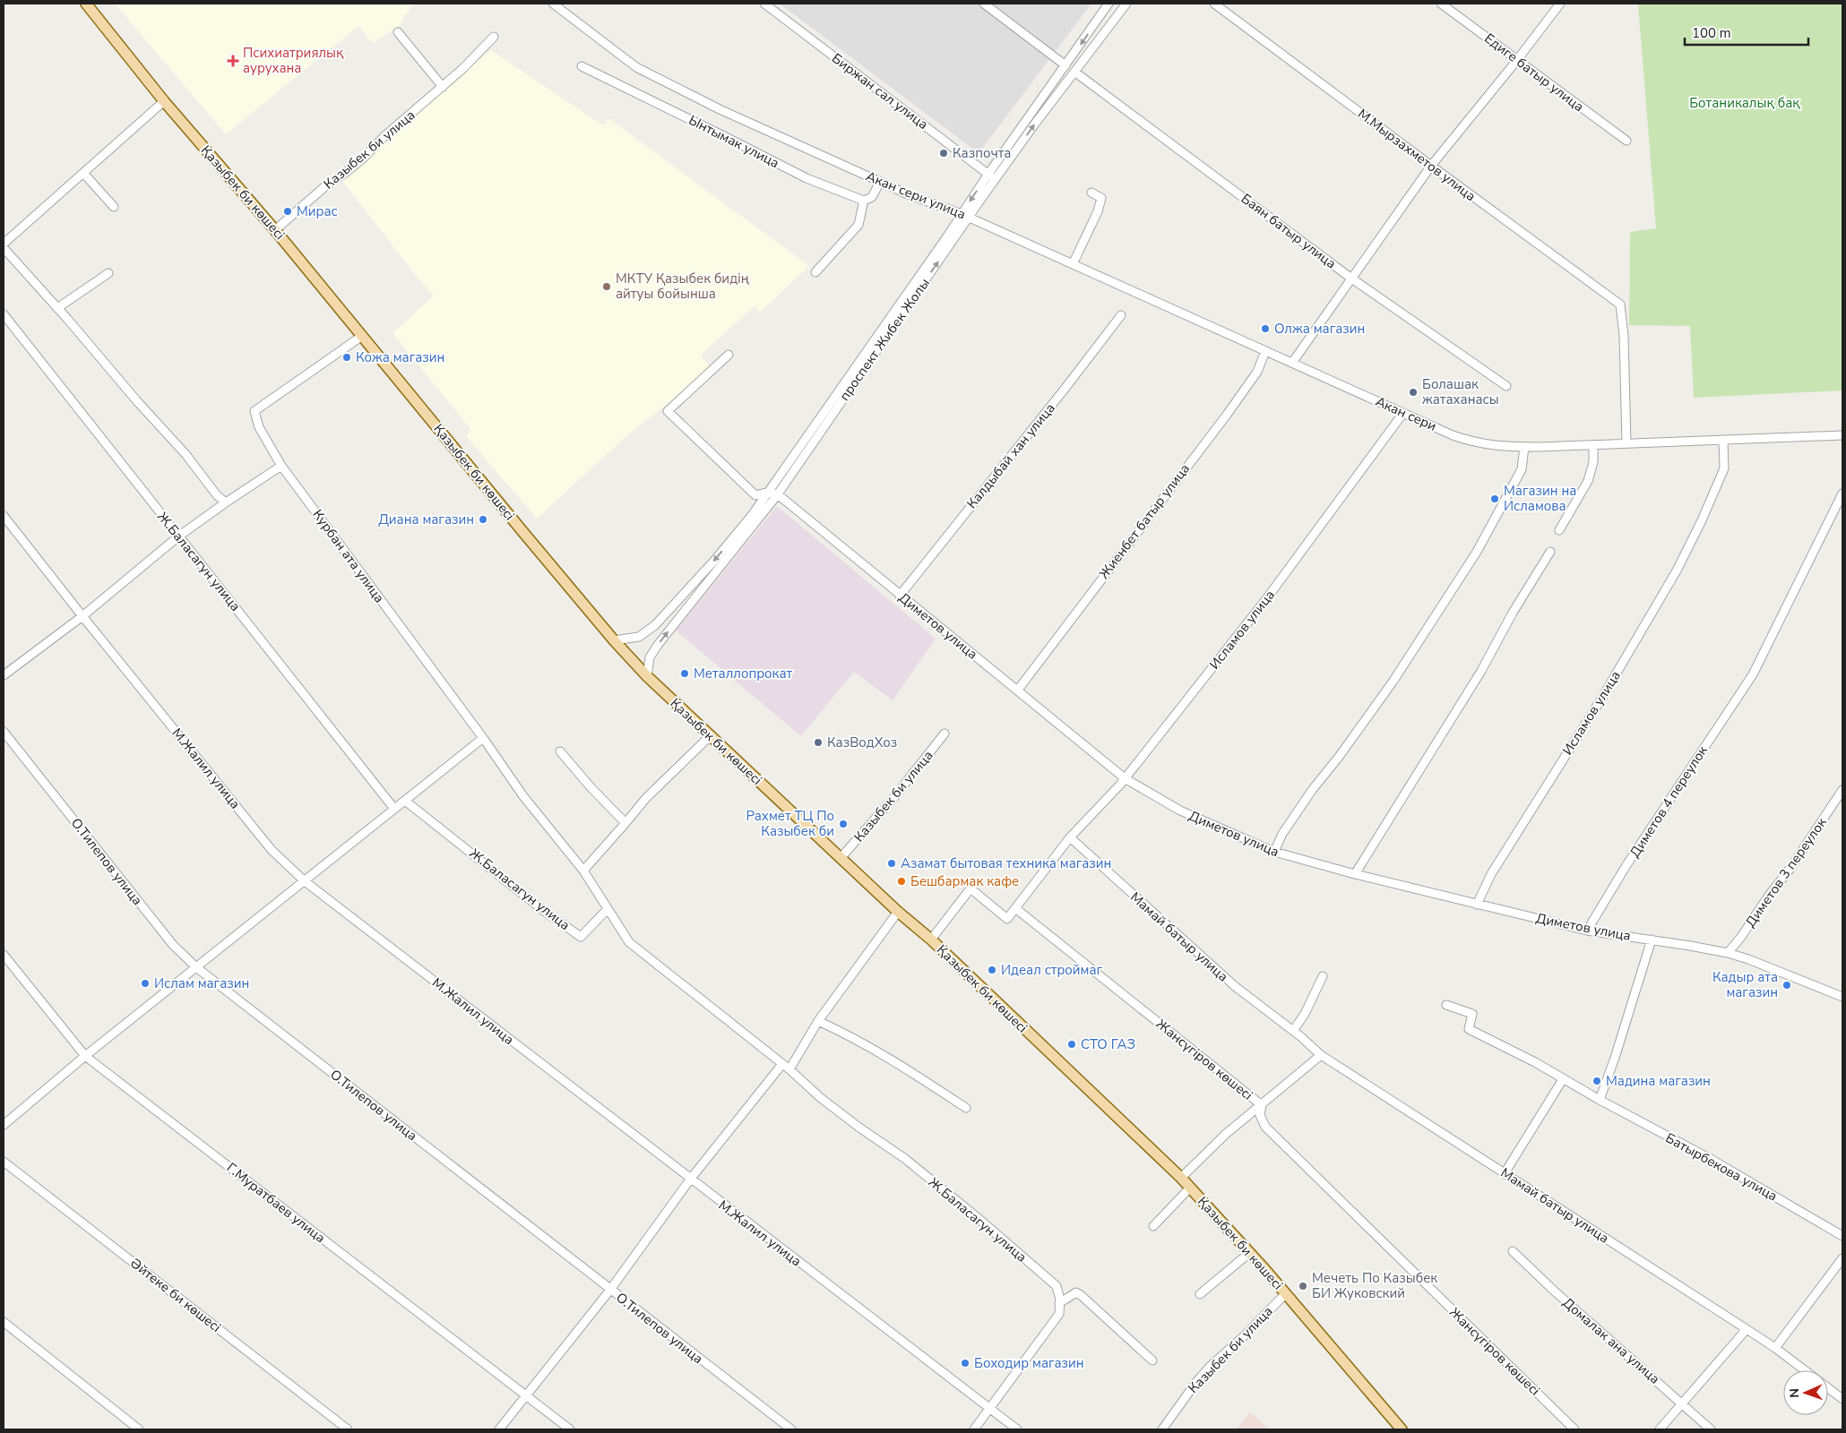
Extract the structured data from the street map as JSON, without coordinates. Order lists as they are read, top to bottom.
{
  "streets": {
    "main road": ["Қазыбек би көшесі"],
    "street": [
      "Едиге батыр улица",
      "Биржан сал улица",
      "Ынтымак улица",
      "Казыбек би улица",
      "М.Мырзахметов улица",
      "Акан сери улица",
      "Баян батыр улица",
      "проспект Жибек Жолы",
      "Акан сери",
      "Калдыбай хан улица",
      "Жиенбет батыр улица",
      "Курбан ата улица",
      "Ж.Баласагун улица",
      "Диметов улица",
      "Исламов улица",
      "М.Жалил улица",
      "Диметов 4 переулок",
      "О.Тилепов улица",
      "Диметов 3 переулок",
      "Мамай батыр улица",
      "Жансүгіров көшесі",
      "Батырбекова улица",
      "Г.Муратбаев улица",
      "Әйтеке би көшесі",
      "Домалак ана улица"
    ]
  },
  "crossings": [
    ["Биржан сал улица", "проспект Жибек Жолы"],
    ["Казыбек би улица", "Қазыбек би көшесі"],
    ["М.Мырзахметов улица", "Акан сери"],
    ["Қазыбек би көшесі", "проспект Жибек Жолы"],
    ["Акан сери улица", "проспект Жибек Жолы"],
    ["Акан сери улица", "Акан сери"],
    ["Акан сери улица", "Жиенбет батыр улица"],
    ["Баян батыр улица", "проспект Жибек Жолы"],
    ["проспект Жибек Жолы", "Диметов улица"],
    ["Акан сери", "Исламов улица"],
    ["Калдыбай хан улица", "Диметов улица"],
    ["Жиенбет батыр улица", "Диметов улица"],
    ["Курбан ата улица", "Ж.Баласагун улица"],
    ["Диметов улица", "Исламов улица"],
    ["Диметов улица", "Диметов 4 переулок"],
    ["Диметов улица", "Диметов 3 переулок"],
    ["Исламов улица", "Мамай батыр улица"],
    ["Исламов улица", "Жансүгіров көшесі"]
  ],
  "parks": ["Ботаникалық бақ"],
  "places": {
    "health": ["Психиатриялық аурухана"],
    "other": [
      "Казпочта",
      "Мирас",
      "МКТУ Қазыбек бидің айтуы бойынша",
      "Олжа магазин",
      "Кожа магазин",
      "Болашак жатаханасы",
      "Магазин на Исламова",
      "Диана магазин",
      "Металлопрокат",
      "КазВодХоз",
      "Рахмет ТЦ По Казыбек би",
      "Азамат бытовая техника магазин",
      "Бешбармак кафе",
      "Идеал строймаг",
      "Ислам магазин",
      "Кадыр ата магазин",
      "СТО ГАЗ",
      "Мадина магазин",
      "Мечеть По Казыбек БИ Жуковский",
      "Боходир магазин"
    ]
  },
  "scale_bar": "100 m",
  "north": "left"
}
